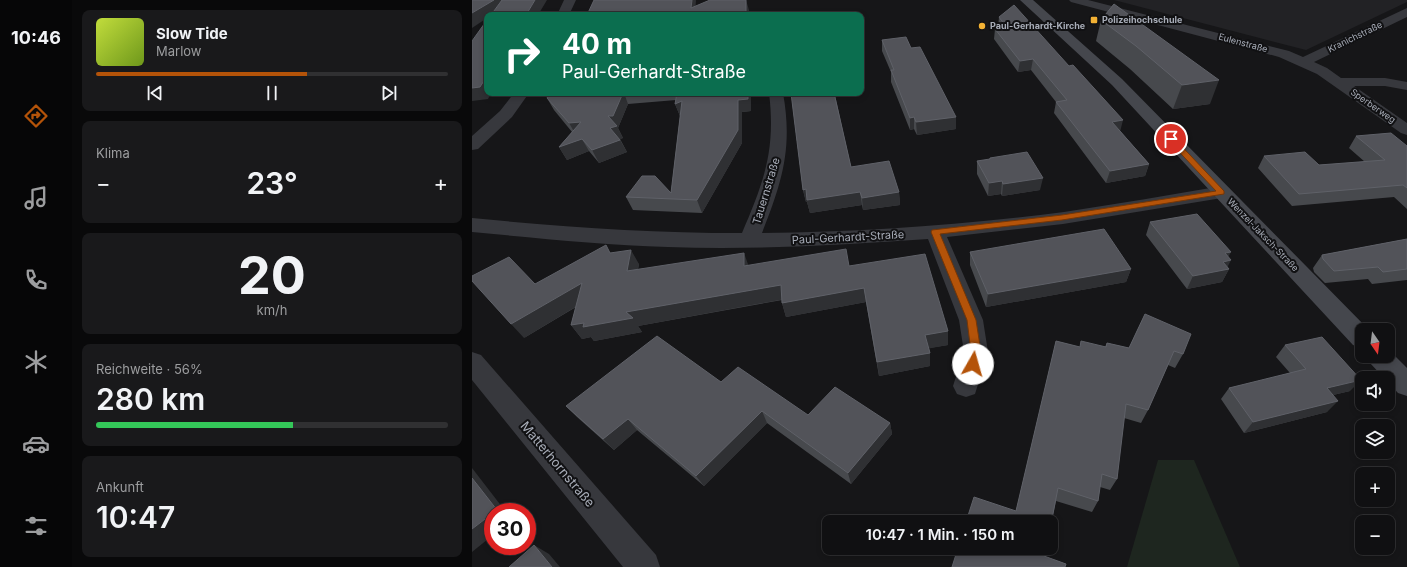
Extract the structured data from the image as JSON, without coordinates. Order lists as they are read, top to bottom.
{
  "streets": {
    "street": [
      "Kranichstraße",
      "Eulenstraße",
      "Sperberweg",
      "Tauernstraße",
      "Wenzel-Jaksch-Straße",
      "Paul-Gerhardt-Straße",
      "Matterhornstraße"
    ]
  },
  "crossings": [
    ["Kranichstraße", "Eulenstraße"],
    ["Eulenstraße", "Sperberweg"],
    ["Tauernstraße", "Paul-Gerhardt-Straße"],
    ["Wenzel-Jaksch-Straße", "Paul-Gerhardt-Straße"]
  ],
  "places": {
    "transit": ["Polizeihochschule"],
    "other": ["Paul-Gerhardt-Kirche"]
  },
  "north": "bottom",
  "page": {
    "tabs": "10:46",
    "turn": ["40 m", "Paul-Gerhardt-Straße"],
    "song": ["Slow Tide", "Marlow"],
    "tile": [
      "Klima",
      ["20", "km/h"],
      ["Reichweite · 56%", "280 km"],
      ["Ankunft", "10:47"]
    ],
    "heat": ["−", "23°", "+"],
    "map_buttons": ["+", "−"],
    "limit": "30",
    "trip": "10:47 · 1 Min. · 150 m"
  }
}
